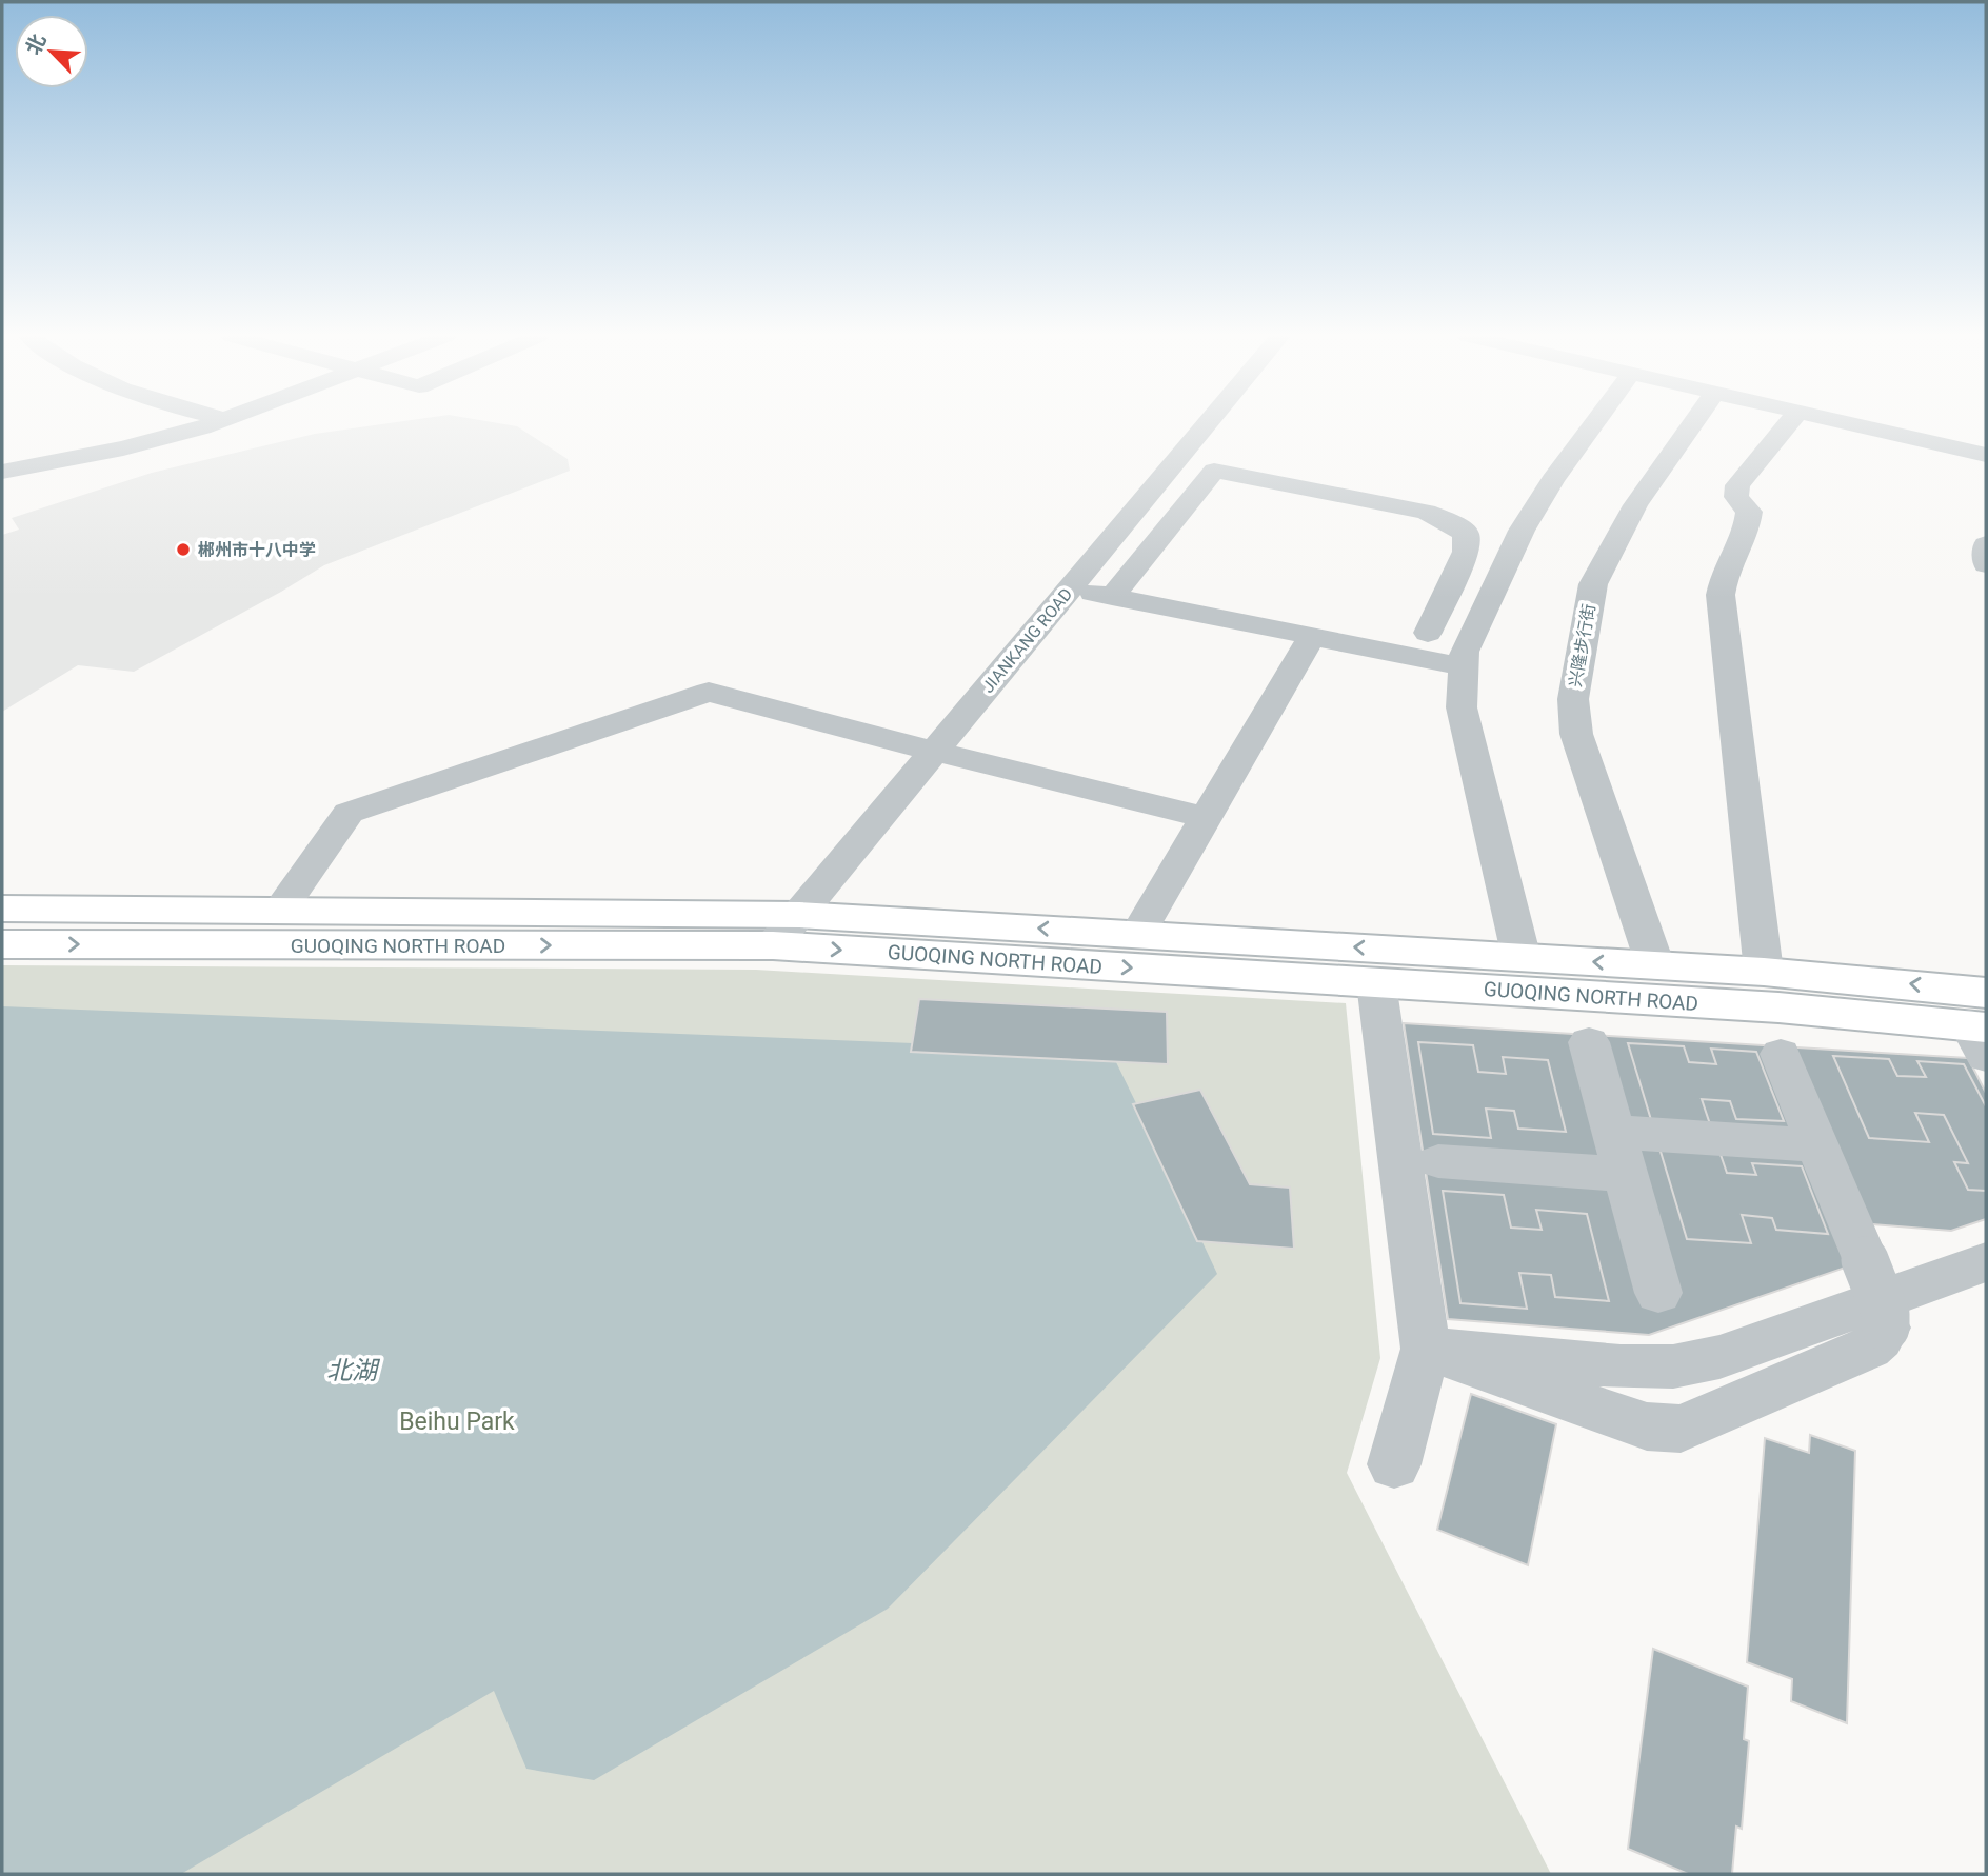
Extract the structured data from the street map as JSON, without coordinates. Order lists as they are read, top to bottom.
{
  "streets": {
    "main road": ["GUOQING NORTH ROAD"],
    "street": ["JIANKANG ROAD", "兴隆步行街"]
  },
  "crossings": [
    ["JIANKANG ROAD", "GUOQING NORTH ROAD"],
    ["兴隆步行街", "GUOQING NORTH ROAD"]
  ],
  "water": ["北湖"],
  "parks": ["Beihu Park"],
  "places": ["郴州市十八中学"],
  "north": "top left"
}
